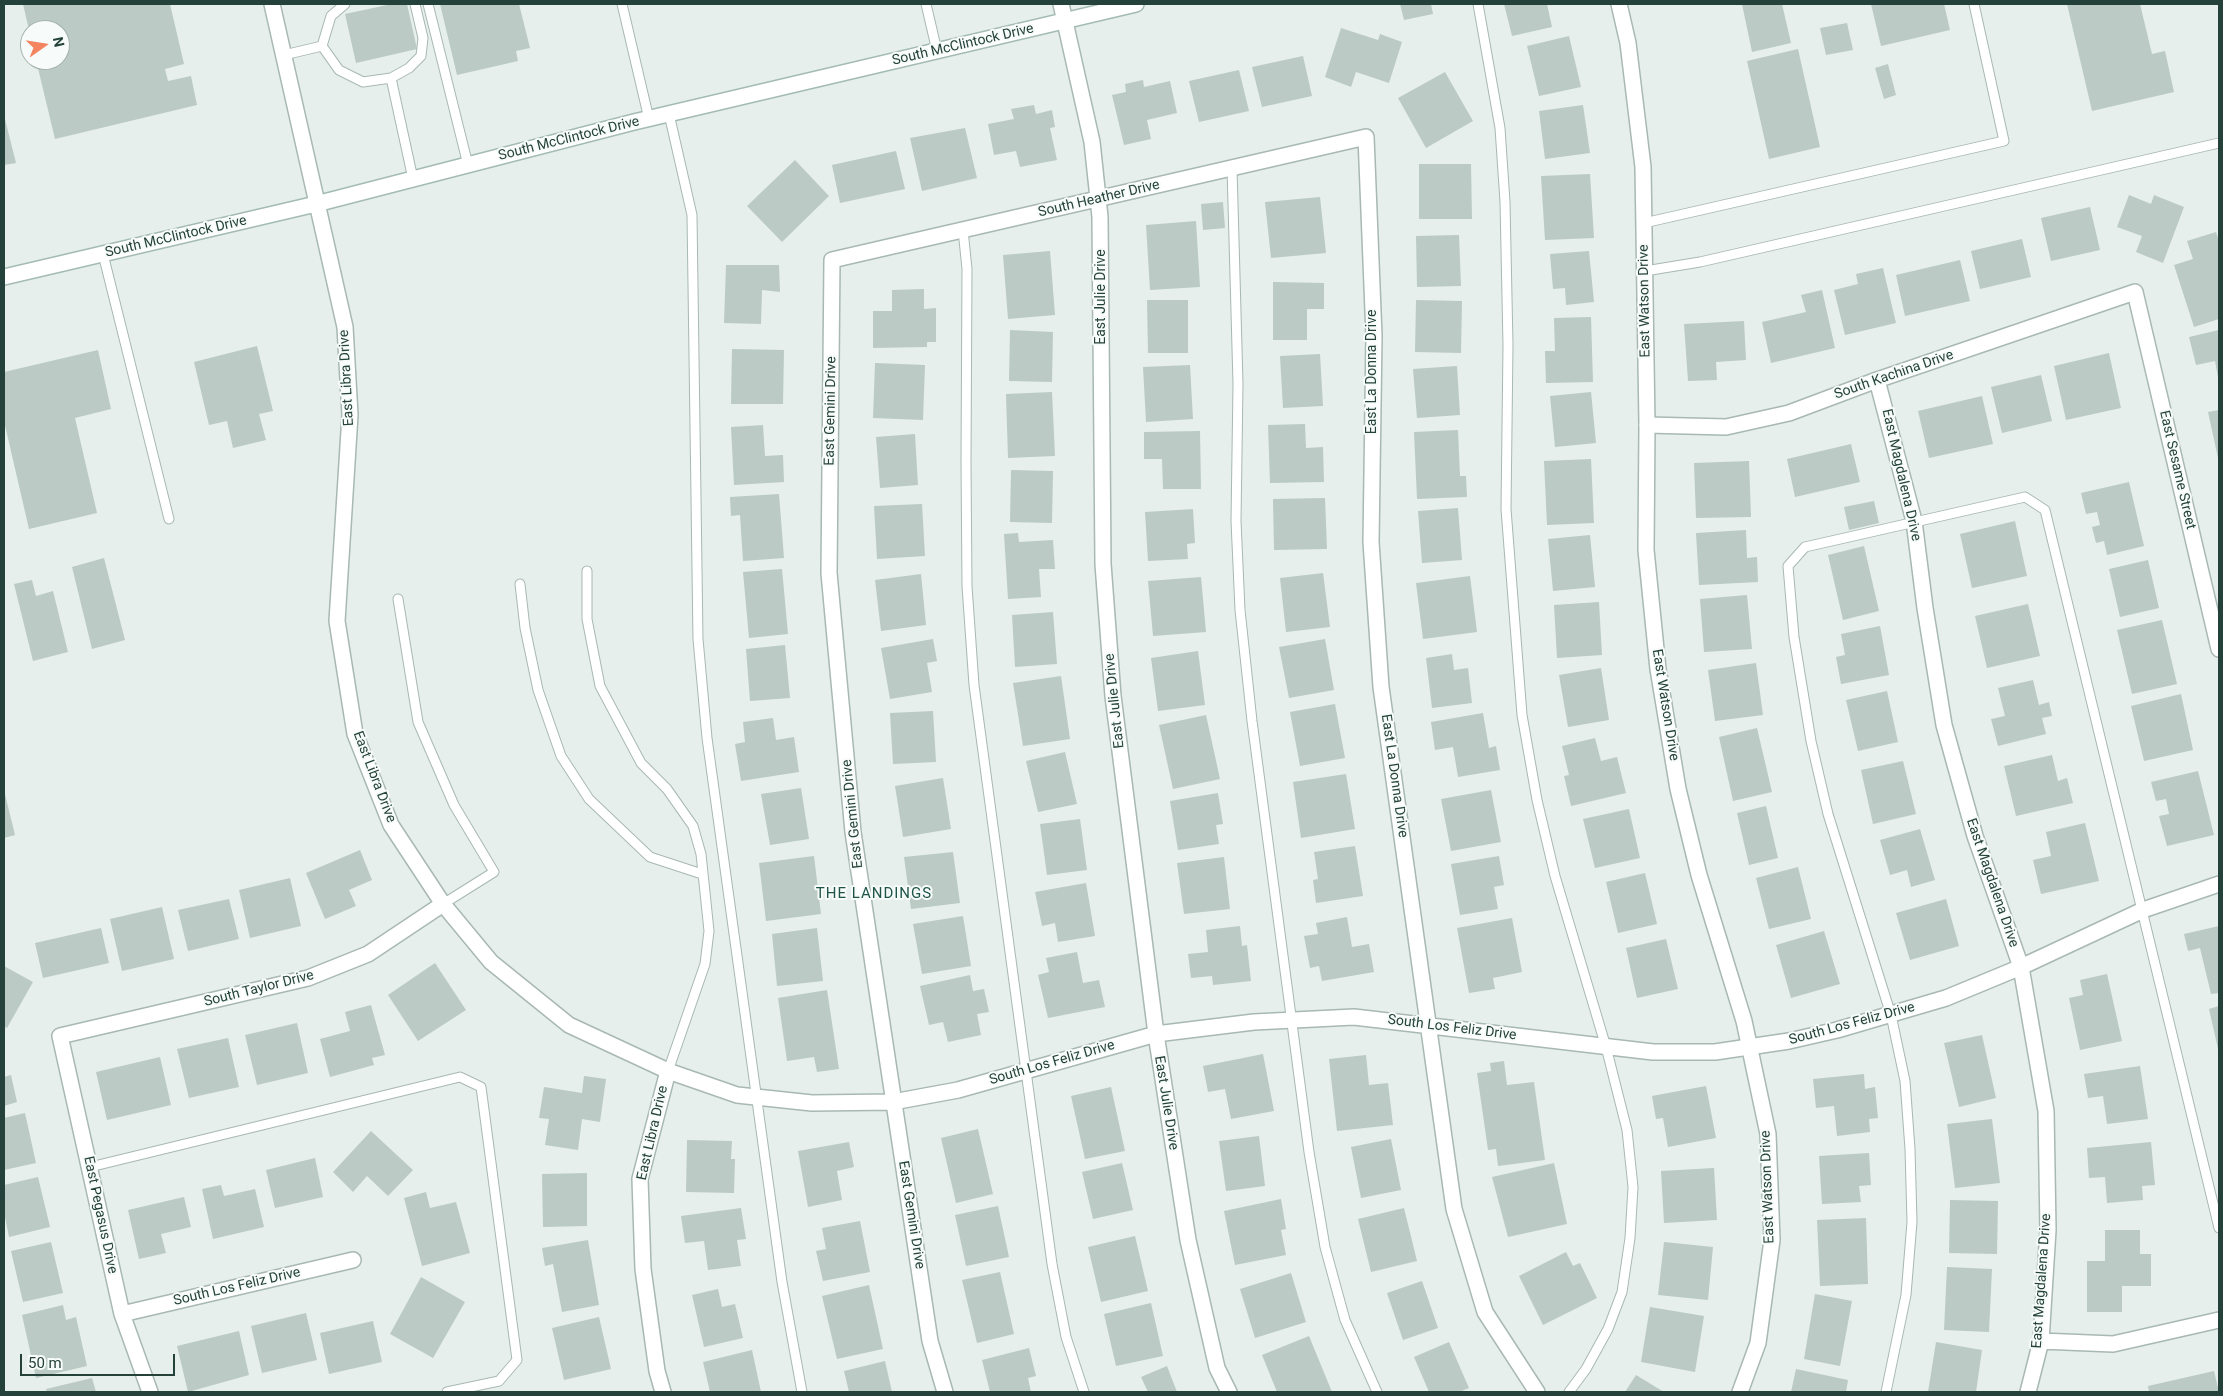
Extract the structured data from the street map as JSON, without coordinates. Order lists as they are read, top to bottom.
{
  "streets": {
    "street": [
      "South McClintock Drive",
      "South Heather Drive",
      "East Julie Drive",
      "East Watson Drive",
      "East La Donna Drive",
      "South Kachina Drive",
      "East Libra Drive",
      "East Gemini Drive",
      "East Sesame Street",
      "East Magdalena Drive",
      "South Taylor Drive",
      "South Los Feliz Drive",
      "East Pegasus Drive"
    ]
  },
  "crossings": [
    ["South McClintock Drive", "East Julie Drive"],
    ["South McClintock Drive", "East Libra Drive"],
    ["South Heather Drive", "East Julie Drive"],
    ["South Heather Drive", "East La Donna Drive"],
    ["South Heather Drive", "East Gemini Drive"],
    ["East Julie Drive", "South Los Feliz Drive"],
    ["East Watson Drive", "South Kachina Drive"],
    ["East Watson Drive", "South Los Feliz Drive"],
    ["East La Donna Drive", "South Los Feliz Drive"],
    ["South Kachina Drive", "East Sesame Street"],
    ["South Kachina Drive", "East Magdalena Drive"],
    ["East Libra Drive", "South Taylor Drive"],
    ["East Libra Drive", "South Los Feliz Drive"],
    ["East Gemini Drive", "South Los Feliz Drive"],
    ["East Magdalena Drive", "South Los Feliz Drive"],
    ["South Taylor Drive", "East Pegasus Drive"],
    ["South Los Feliz Drive", "East Pegasus Drive"]
  ],
  "districts": ["THE LANDINGS"],
  "scale_bar": "50 m",
  "north": "right"
}
